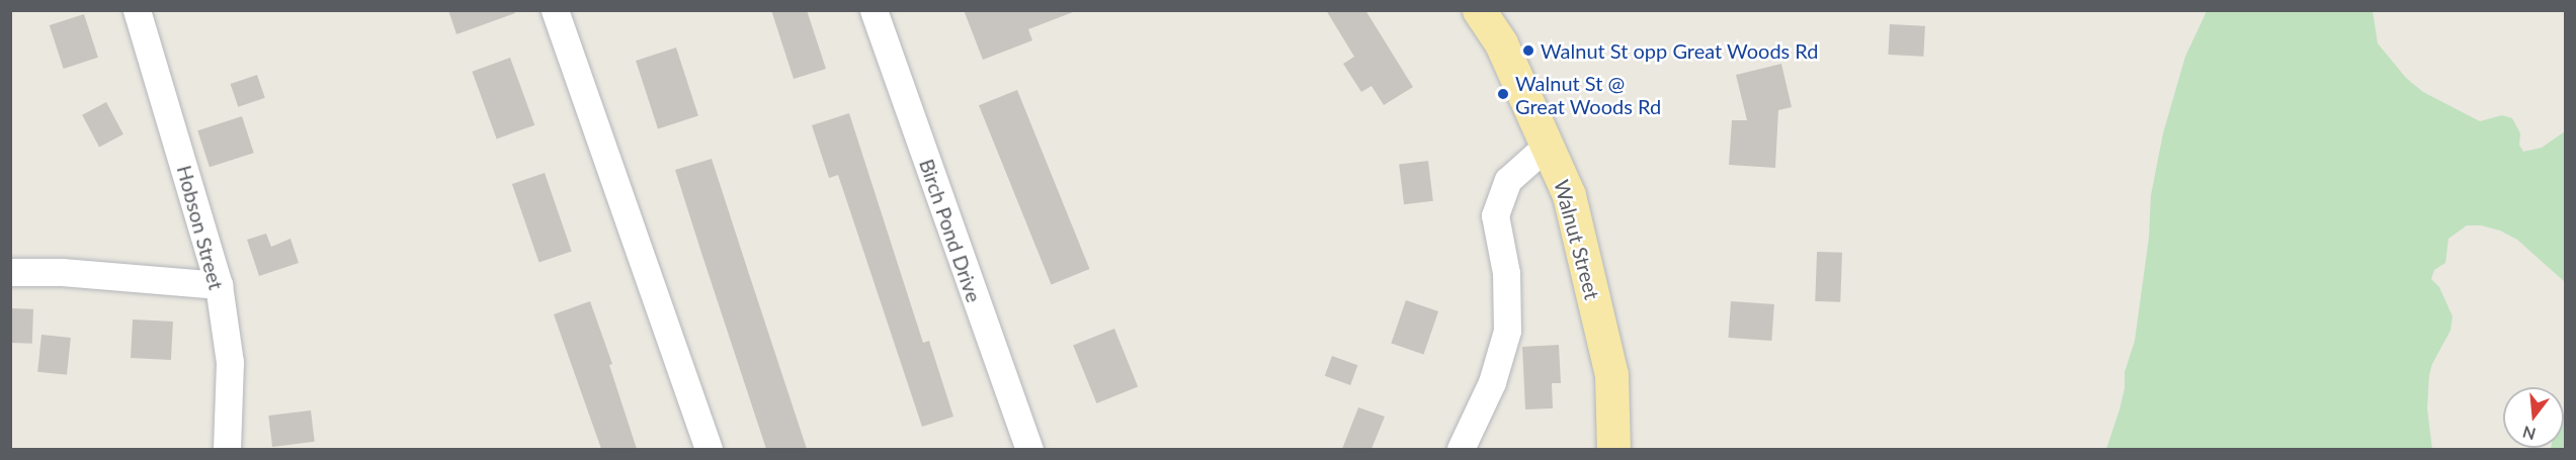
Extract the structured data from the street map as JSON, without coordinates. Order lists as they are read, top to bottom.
{
  "streets": {
    "main road": ["Walnut Street"],
    "street": ["Hobson Street", "Birch Pond Drive"]
  },
  "places": ["Walnut St opp Great Woods Rd", "Walnut St @ Great Woods Rd"],
  "north": "bottom"
}
